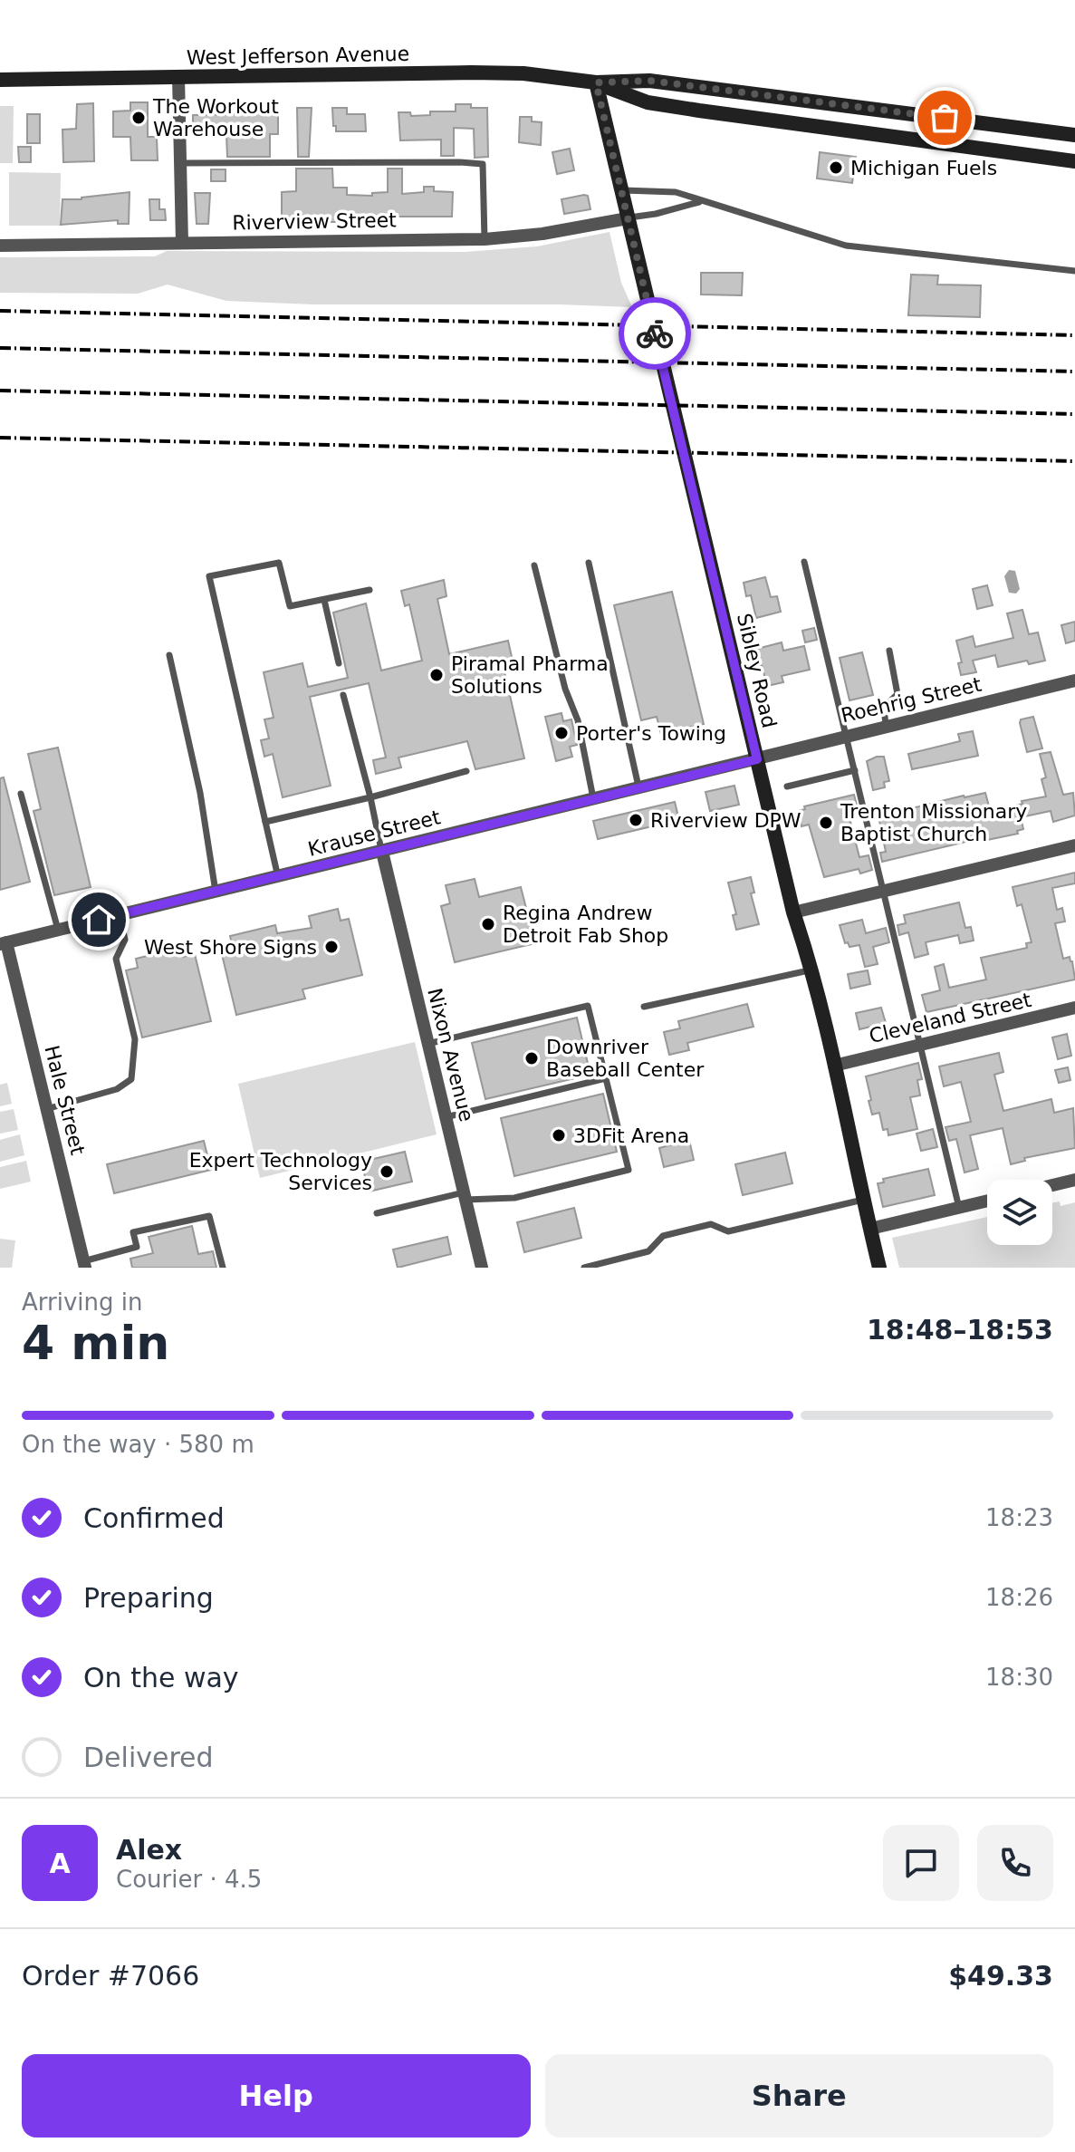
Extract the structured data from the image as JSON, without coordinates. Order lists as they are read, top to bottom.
{
  "streets": {
    "main road": ["West Jefferson Avenue", "Sibley Road"],
    "street": [
      "Riverview Street",
      "Roehrig Street",
      "Krause Street",
      "Cleveland Street",
      "Nixon Avenue",
      "Hale Street"
    ]
  },
  "crossings": [
    ["West Jefferson Avenue", "Sibley Road"],
    ["Riverview Street", "Sibley Road"],
    ["Sibley Road", "Roehrig Street"],
    ["Sibley Road", "Krause Street"],
    ["Sibley Road", "Cleveland Street"],
    ["Roehrig Street", "Krause Street"],
    ["Krause Street", "Nixon Avenue"],
    ["Krause Street", "Hale Street"]
  ],
  "places": [
    "The Workout Warehouse",
    "Michigan Fuels",
    "Piramal Pharma Solutions",
    "Porter's Towing",
    "Riverview DPW",
    "Trenton Missionary Baptist Church",
    "Regina Andrew Detroit Fab Shop",
    "West Shore Signs",
    "Downriver Baseball Center",
    "3DFit Arena",
    "Expert Technology Services"
  ],
  "page": {
    "heading": ["4 min", "Arriving in", "18:48–18:53"],
    "panel": [
      "Alex",
      "Courier · 4.5",
      "Order #7066",
      "$49.33"
    ],
    "bar": "On the way · 580 m",
    "list": [
      ["Confirmed", "18:23"],
      ["Preparing", "18:26"],
      ["On the way", "18:30"],
      "Delivered"
    ],
    "round": "A",
    "buttons": ["Help", "Share"]
  }
}
